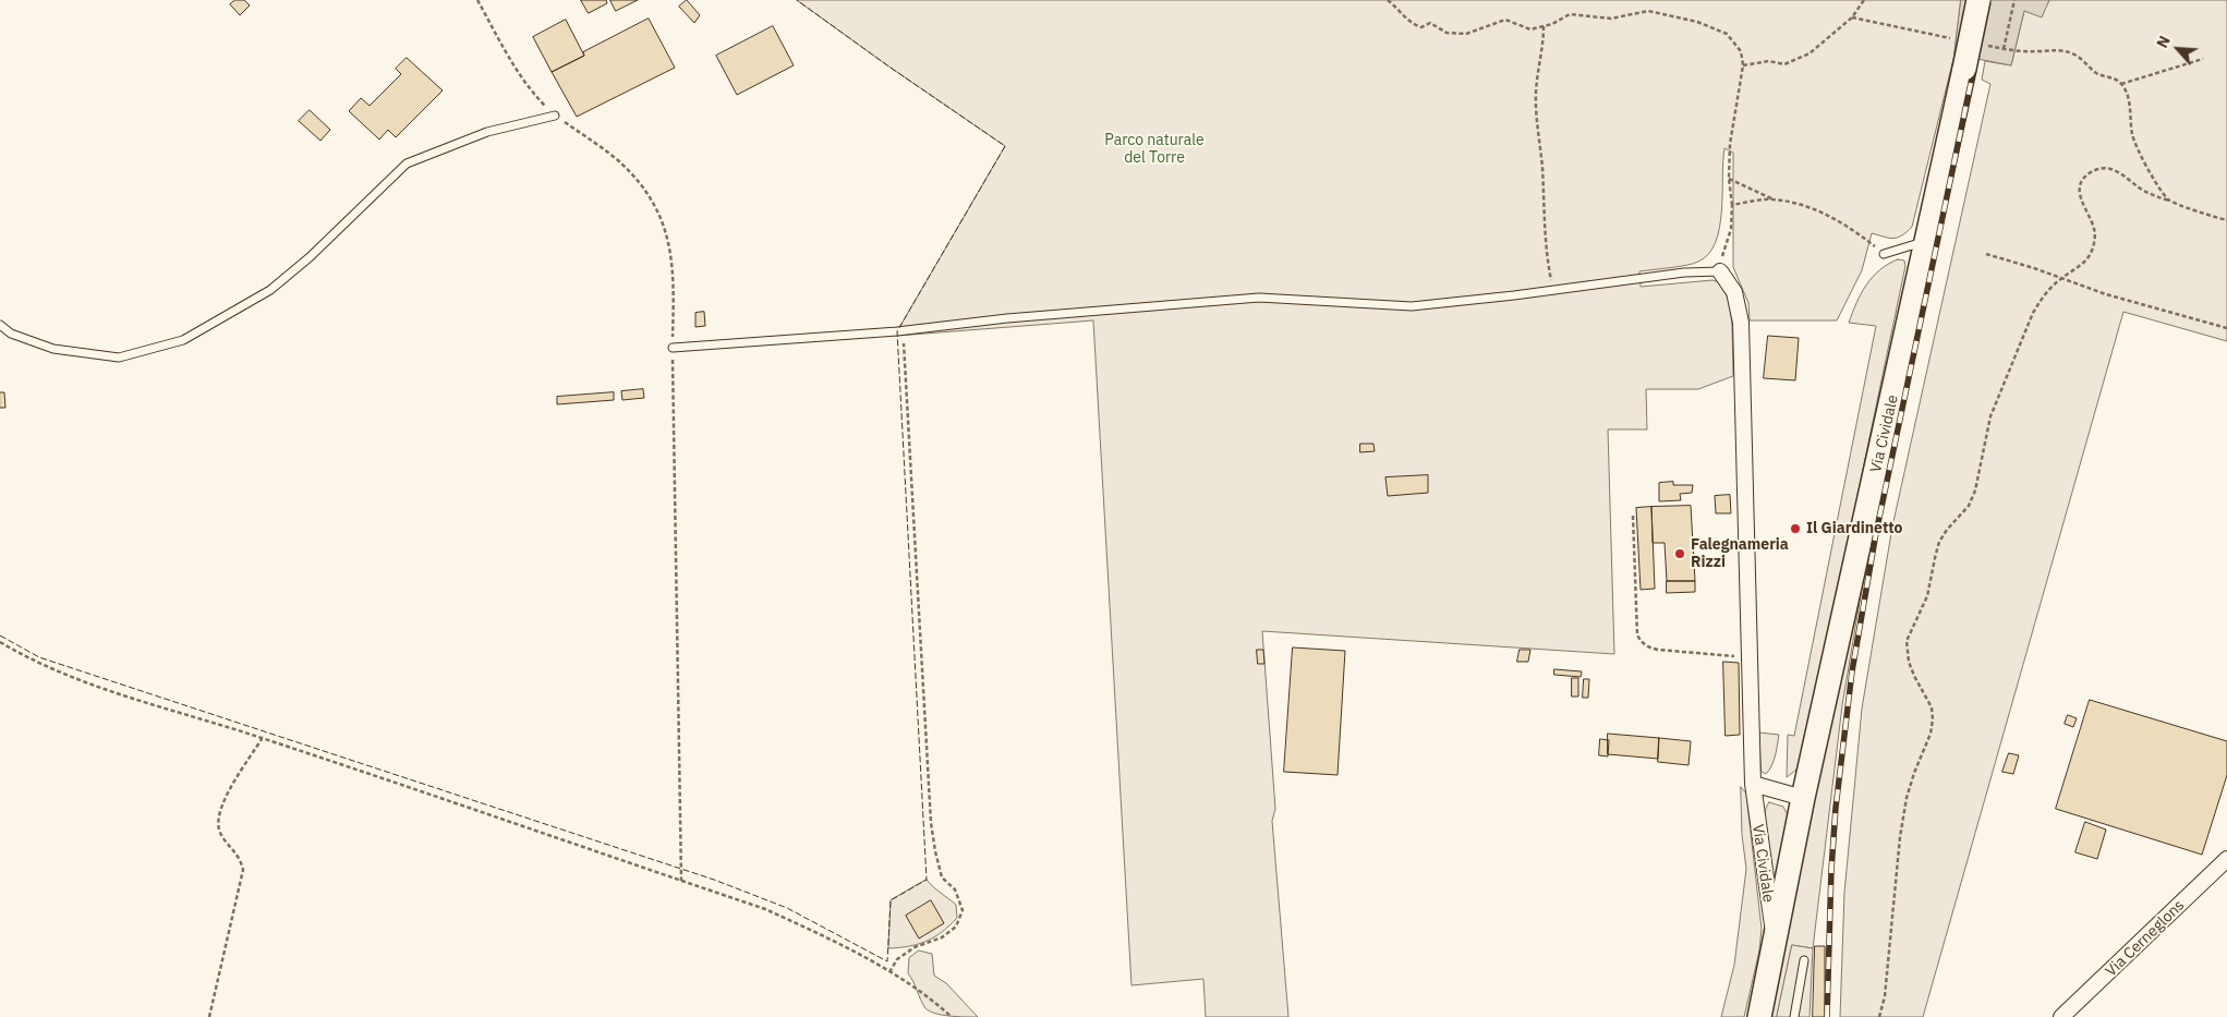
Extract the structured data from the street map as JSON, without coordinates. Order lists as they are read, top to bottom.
{
  "streets": {
    "main road": ["Via Cividale"],
    "street": ["Via Cerneglons"]
  },
  "parks": ["Parco naturale del Torre"],
  "places": ["Il Giardinetto", "Falegnameria Rizzi"],
  "north": "top left"
}
